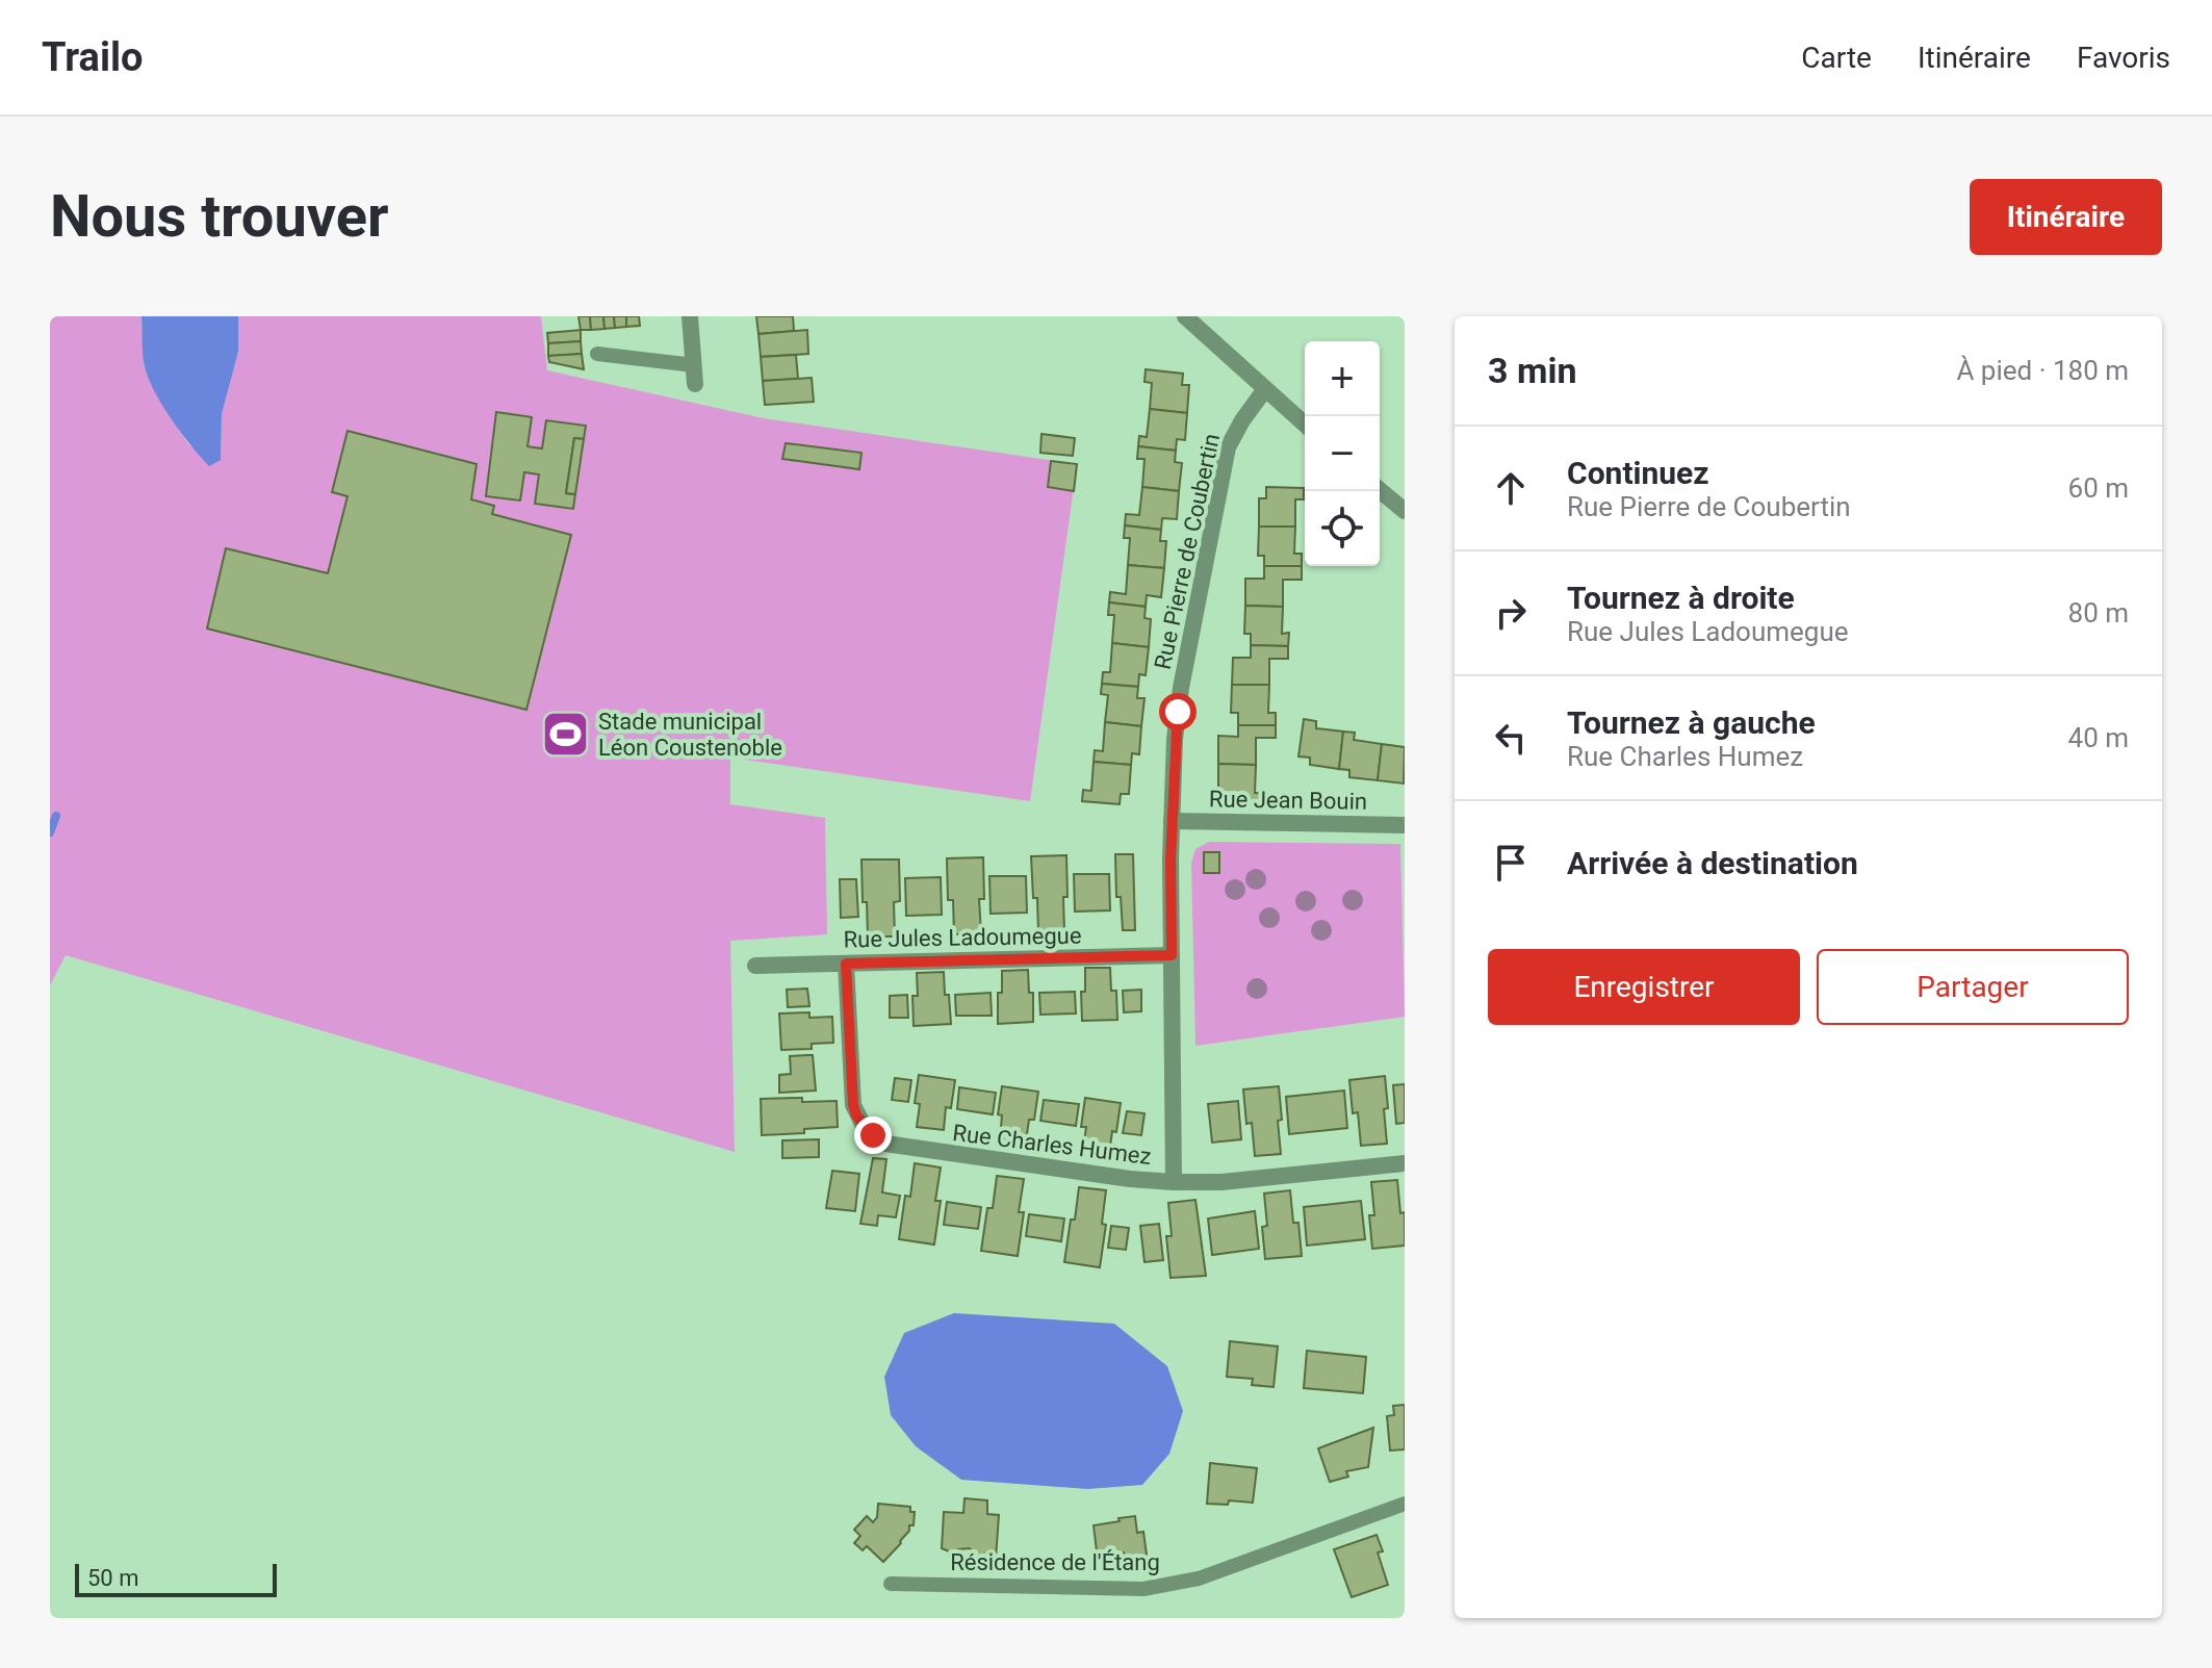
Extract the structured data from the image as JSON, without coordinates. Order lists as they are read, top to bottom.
{
  "streets": {
    "street": [
      "Rue Pierre de Coubertin",
      "Rue Jean Bouin",
      "Rue Jules Ladoumegue",
      "Rue Charles Humez"
    ],
    "lane": ["Résidence de l'Étang"]
  },
  "crossings": [
    ["Rue Pierre de Coubertin", "Rue Jean Bouin"],
    ["Rue Pierre de Coubertin", "Rue Jules Ladoumegue"],
    ["Rue Pierre de Coubertin", "Rue Charles Humez"],
    ["Rue Jules Ladoumegue", "Rue Charles Humez"]
  ],
  "places": {
    "sports": ["Stade municipal Léon Coustenoble"]
  },
  "scale_bar": "50 m",
  "page": {
    "header": "Trailo",
    "nav": ["Carte", "Itinéraire", "Favoris"],
    "buttons": [
      "Itinéraire",
      ["Enregistrer", "Partager"]
    ],
    "title": "Nous trouver",
    "heading": ["3 min", "À pied · 180 m"],
    "map_buttons": ["+", "−"],
    "list": [
      ["Continuez", "Rue Pierre de Coubertin", "60 m"],
      ["Tournez à droite", "Rue Jules Ladoumegue", "80 m"],
      ["Tournez à gauche", "Rue Charles Humez", "40 m"],
      "Arrivée à destination"
    ],
    "scale": "50 m"
  }
}
